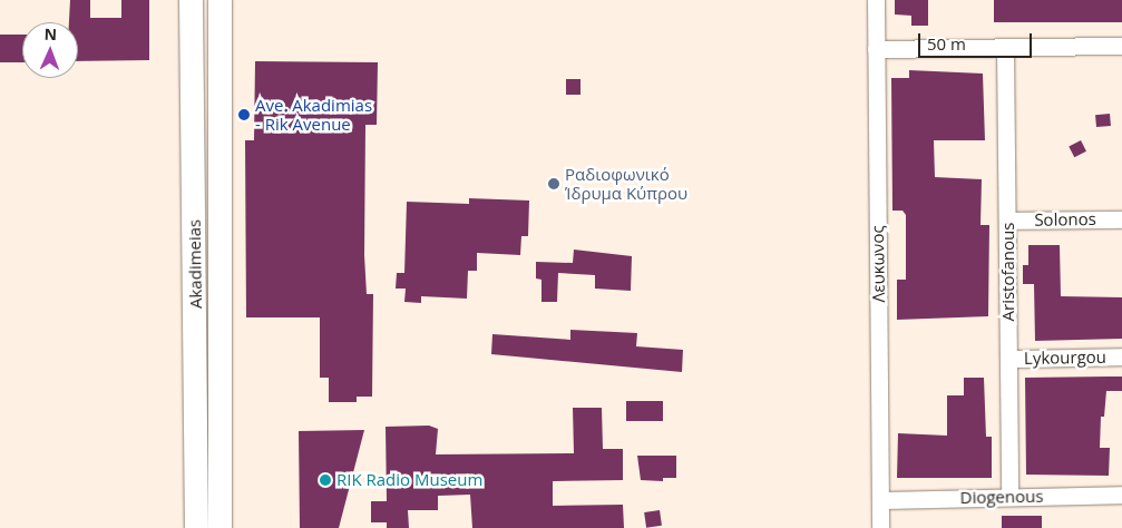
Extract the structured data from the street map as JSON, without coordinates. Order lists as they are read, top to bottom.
{
  "streets": {
    "main road": ["Akadimeias"],
    "street": [
      "Solonos",
      "Λευκωνος",
      "Aristofanous",
      "Lykourgou",
      "Diogenous"
    ]
  },
  "crossings": [
    ["Solonos", "Aristofanous"],
    ["Λευκωνος", "Diogenous"],
    ["Aristofanous", "Lykourgou"],
    ["Aristofanous", "Diogenous"]
  ],
  "places": ["Ave. Akadimias - Rik Avenue", "Ραδιοφωνικό Ίδρυμα Κύπρου", "RIK Radio Museum"],
  "scale_bar": "50 m",
  "north": "top"
}
